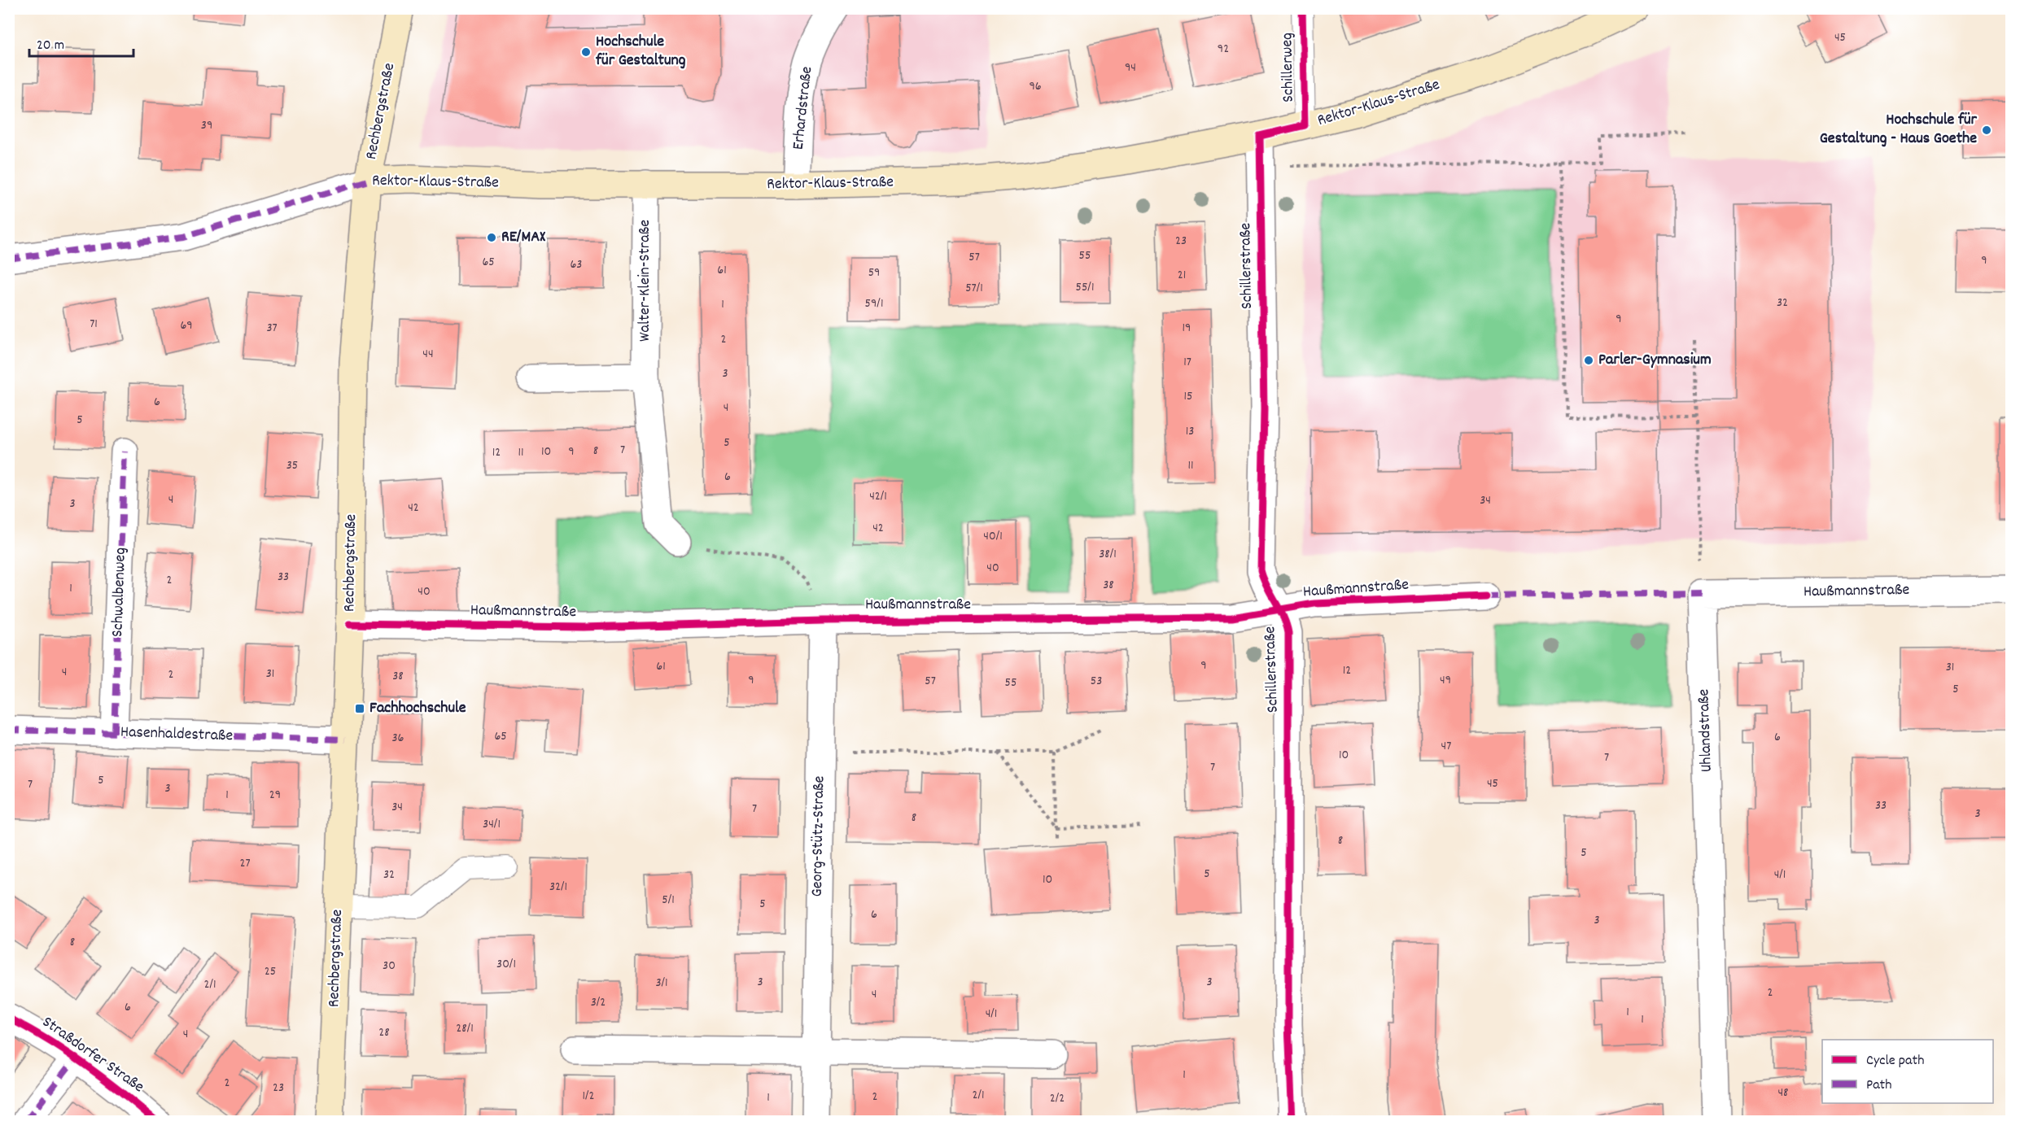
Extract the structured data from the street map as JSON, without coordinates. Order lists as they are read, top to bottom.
{
  "streets": {
    "main road": ["Rektor-Klaus-Straße", "Rechbergstraße"],
    "street": [
      "Erhardstraße",
      "Schillerstraße",
      "Walter-Klein-Straße",
      "Haußmannstraße",
      "Schwalbenweg",
      "Uhlandstraße",
      "Hasenhaldestraße",
      "Georg-Stütz-Straße",
      "Straßdorfer Straße"
    ],
    "lane": ["Schillerweg"]
  },
  "crossings": [
    ["Schillerweg", "Rektor-Klaus-Straße"],
    ["Rektor-Klaus-Straße", "Erhardstraße"],
    ["Rektor-Klaus-Straße", "Rechbergstraße"],
    ["Rektor-Klaus-Straße", "Schillerstraße"],
    ["Rektor-Klaus-Straße", "Walter-Klein-Straße"],
    ["Rechbergstraße", "Haußmannstraße"],
    ["Rechbergstraße", "Hasenhaldestraße"],
    ["Schillerstraße", "Haußmannstraße"],
    ["Haußmannstraße", "Uhlandstraße"],
    ["Haußmannstraße", "Georg-Stütz-Straße"],
    ["Schwalbenweg", "Hasenhaldestraße"]
  ],
  "places": {
    "other": [
      "Hochschule für Gestaltung",
      "Hochschule für Gestaltung - Haus Goethe",
      "RE/MAX",
      "Parler-Gymnasium"
    ],
    "transit": ["Fachhochschule"]
  },
  "house_numbers": [
    "45",
    "92",
    "94",
    "96",
    "39",
    "23",
    "55",
    "57",
    "9",
    "65",
    "63",
    "61",
    "59",
    "21",
    "55/1",
    "57/1",
    "32",
    "59/1",
    "1",
    "9",
    "71",
    "69",
    "37",
    "19",
    "2",
    "44",
    "17",
    "3",
    "15",
    "6",
    "4",
    "5",
    "13",
    "5",
    "7",
    "8",
    "10",
    "9",
    "12",
    "11",
    "35",
    "11",
    "6",
    "42/1",
    "4",
    "34",
    "3",
    "42",
    "42",
    "40/1",
    "38/1",
    "40",
    "33",
    "2",
    "38",
    "1",
    "40",
    "9",
    "61",
    "31",
    "12",
    "4",
    "31",
    "2",
    "38",
    "9",
    "49",
    "57",
    "53",
    "55",
    "5",
    "65",
    "6",
    "36",
    "47",
    "10",
    "7",
    "7",
    "5",
    "45",
    "7",
    "3",
    "1",
    "29",
    "33",
    "34",
    "7",
    "3",
    "8",
    "34/1",
    "8",
    "5",
    "27",
    "5",
    "32",
    "4/1",
    "10",
    "32/1",
    "5/1",
    "5",
    "6",
    "3",
    "8",
    "30/1",
    "30",
    "25",
    "3",
    "3",
    "3/1",
    "2/1",
    "2",
    "4",
    "3/2",
    "6",
    "1",
    "4/1",
    "1",
    "28/1",
    "28",
    "4",
    "1",
    "2",
    "23",
    "48",
    "2/1",
    "1/2",
    "2",
    "1",
    "2/2"
  ],
  "legend": ["Cycle path", "Path"],
  "scale_bar": "20 m"
}
